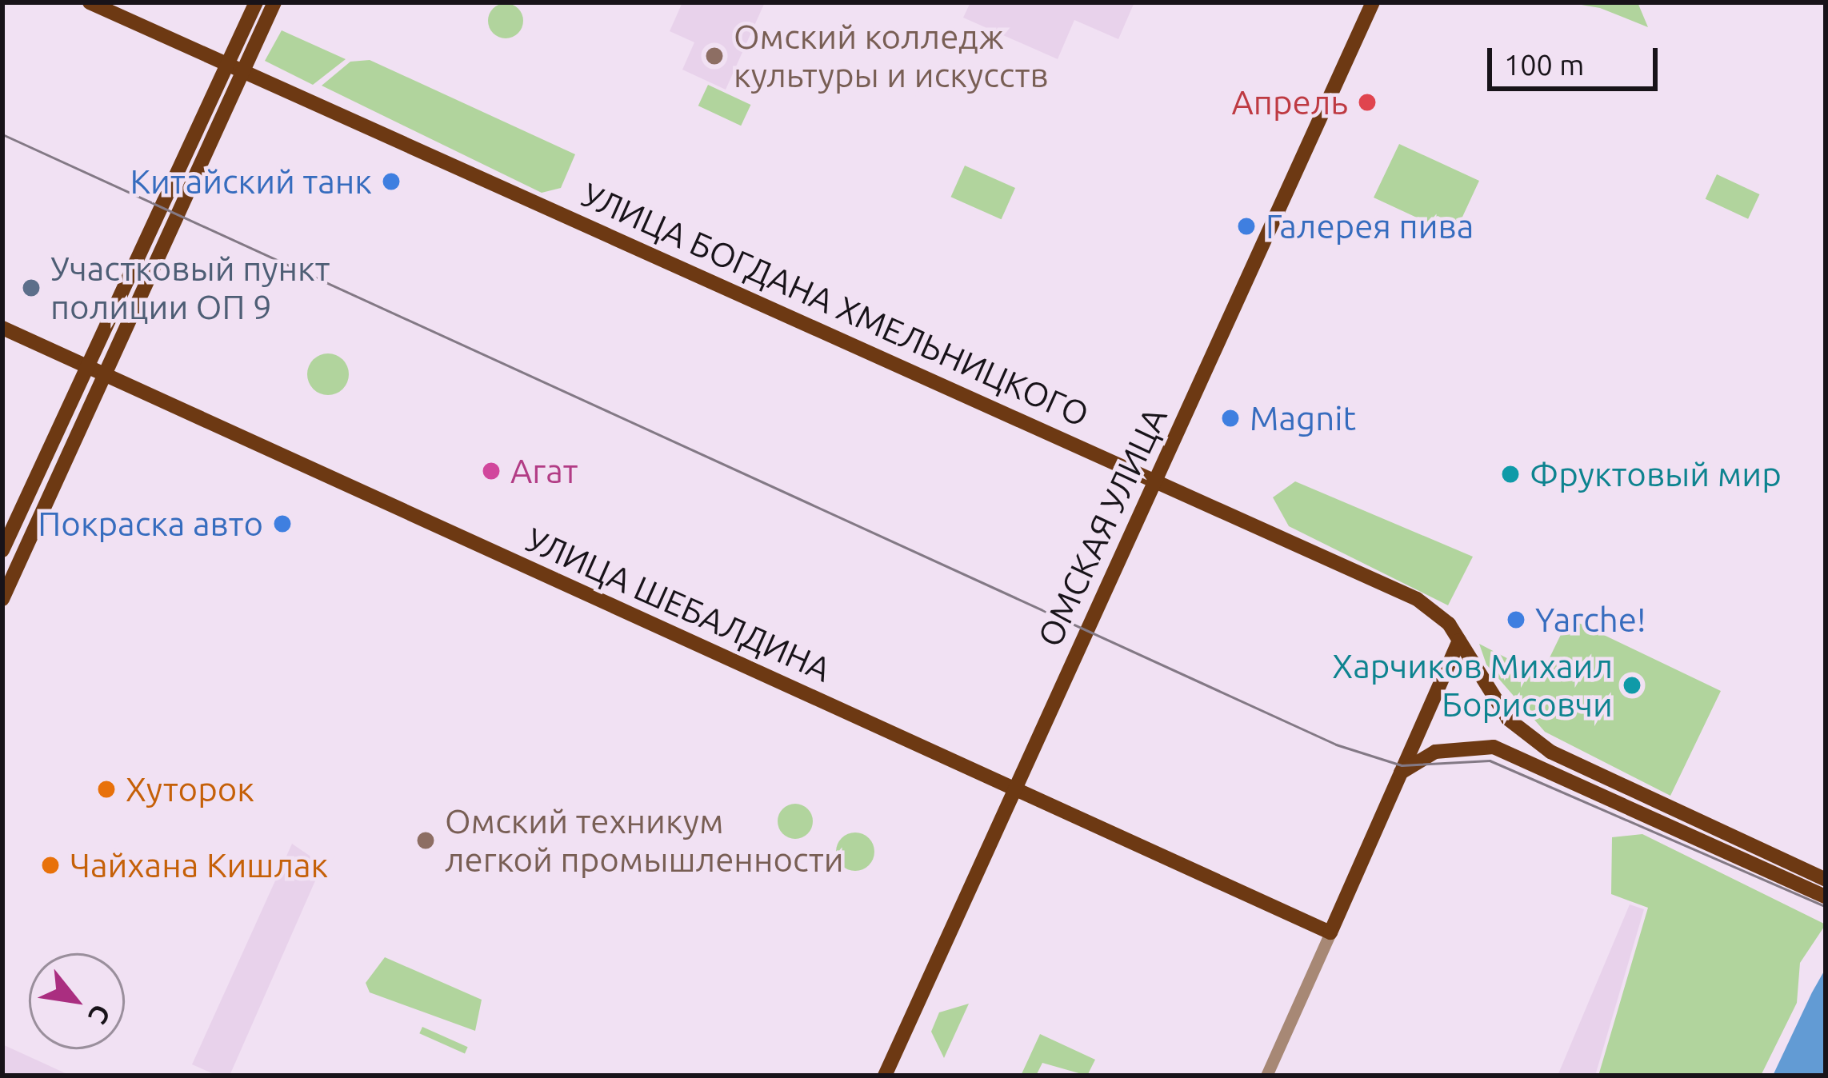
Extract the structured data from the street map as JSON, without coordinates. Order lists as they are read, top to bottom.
{
  "streets": {
    "main road": ["УЛИЦА БОГДАНА ХМЕЛЬНИЦКОГО", "ОМСКАЯ УЛИЦА", "УЛИЦА ШЕБАЛДИНА"]
  },
  "crossings": [
    ["УЛИЦА БОГДАНА ХМЕЛЬНИЦКОГО", "ОМСКАЯ УЛИЦА"],
    ["ОМСКАЯ УЛИЦА", "УЛИЦА ШЕБАЛДИНА"]
  ],
  "places": [
    "Омский колледж культуры и искусств",
    "Апрель",
    "Китайский танк",
    "Галерея пива",
    "Участковый пункт полиции ОП 9",
    "Magnit",
    "Агат",
    "Фруктовый мир",
    "Покраска авто",
    "Yarche!",
    "Харчиков Михаил Борисовчи",
    "Хуторок",
    "Омский техникум легкой промышленности",
    "Чайхана Кишлак"
  ],
  "scale_bar": "100 m",
  "north": "bottom right"
}
